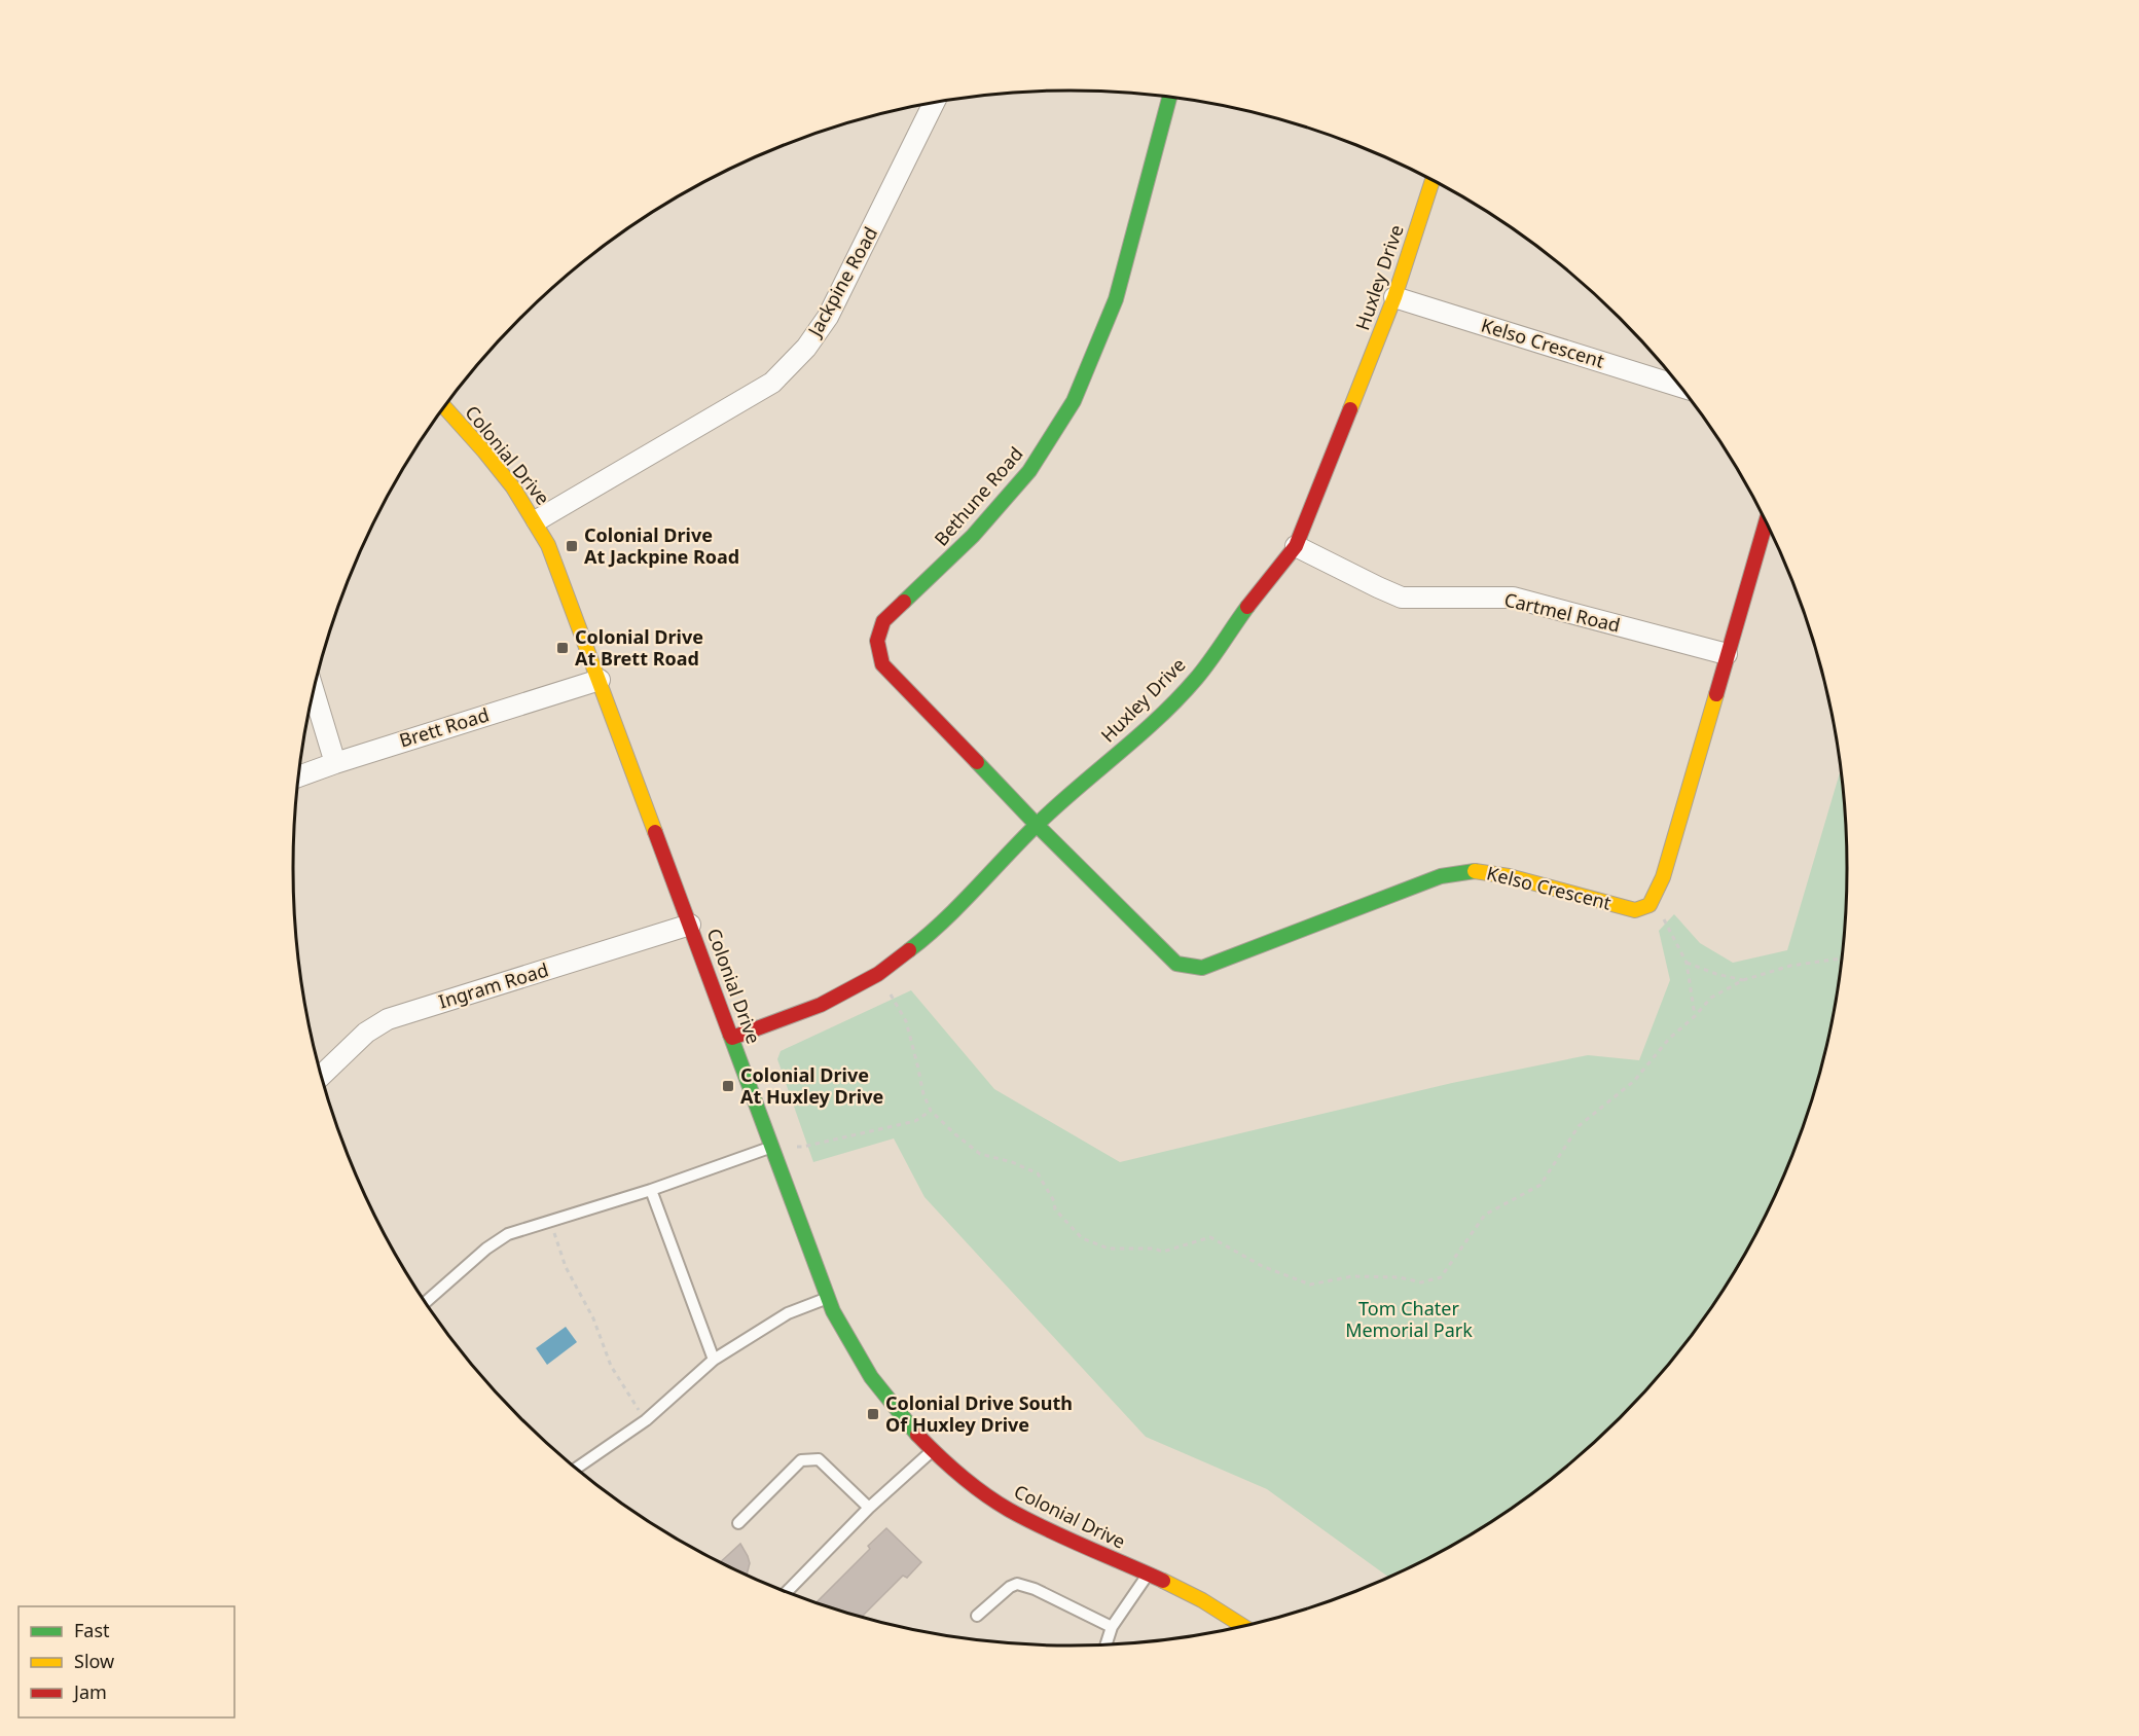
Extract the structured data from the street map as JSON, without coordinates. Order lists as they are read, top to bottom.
{
  "streets": {
    "street": [
      "Huxley Drive",
      "Jackpine Road",
      "Kelso Crescent",
      "Colonial Drive",
      "Bethune Road",
      "Cartmel Road",
      "Brett Road",
      "Ingram Road"
    ]
  },
  "crossings": [
    ["Huxley Drive", "Kelso Crescent"],
    ["Huxley Drive", "Colonial Drive"],
    ["Huxley Drive", "Bethune Road"],
    ["Huxley Drive", "Cartmel Road"],
    ["Jackpine Road", "Colonial Drive"],
    ["Kelso Crescent", "Bethune Road"],
    ["Colonial Drive", "Brett Road"],
    ["Colonial Drive", "Ingram Road"]
  ],
  "parks": ["Tom Chater Memorial Park"],
  "places": {
    "transit": [
      "Colonial Drive At Jackpine Road",
      "Colonial Drive At Brett Road",
      "Colonial Drive At Huxley Drive",
      "Colonial Drive South Of Huxley Drive"
    ]
  },
  "legend": ["Fast", "Slow", "Jam"]
}
